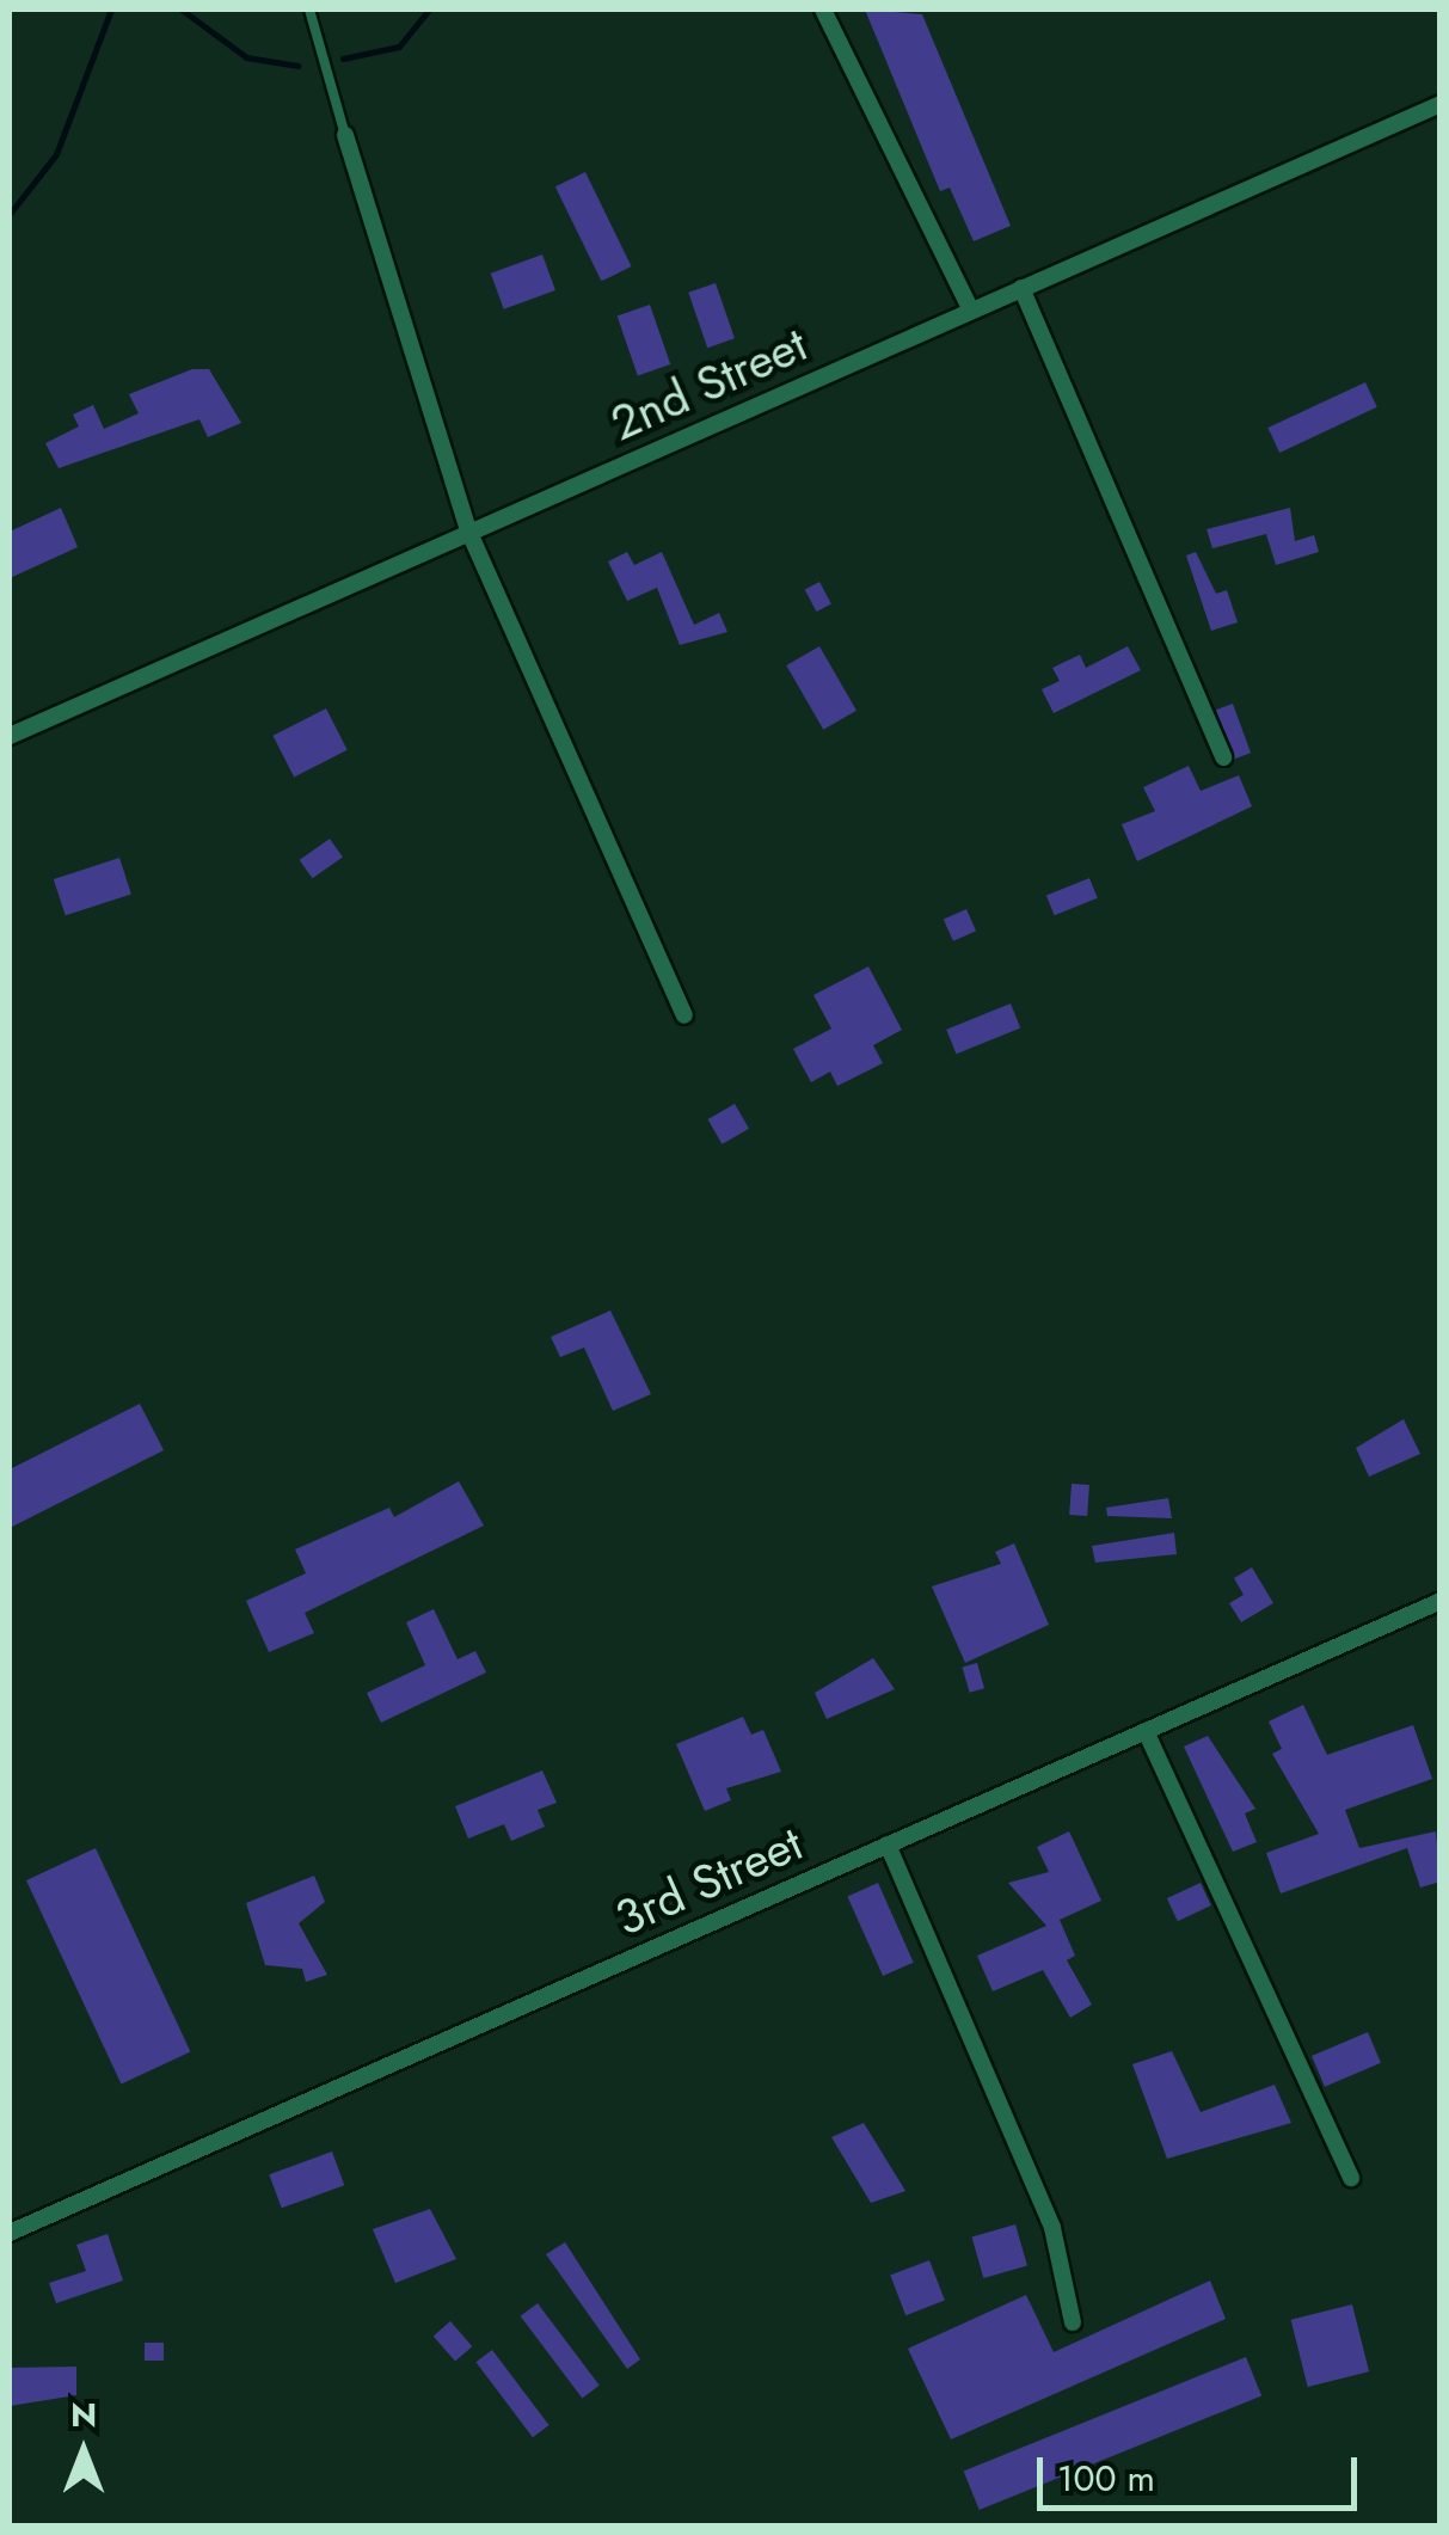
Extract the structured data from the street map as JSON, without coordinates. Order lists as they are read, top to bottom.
{
  "streets": {
    "street": ["2nd Street", "3rd Street"]
  },
  "scale_bar": "100 m",
  "north": "top"
}
